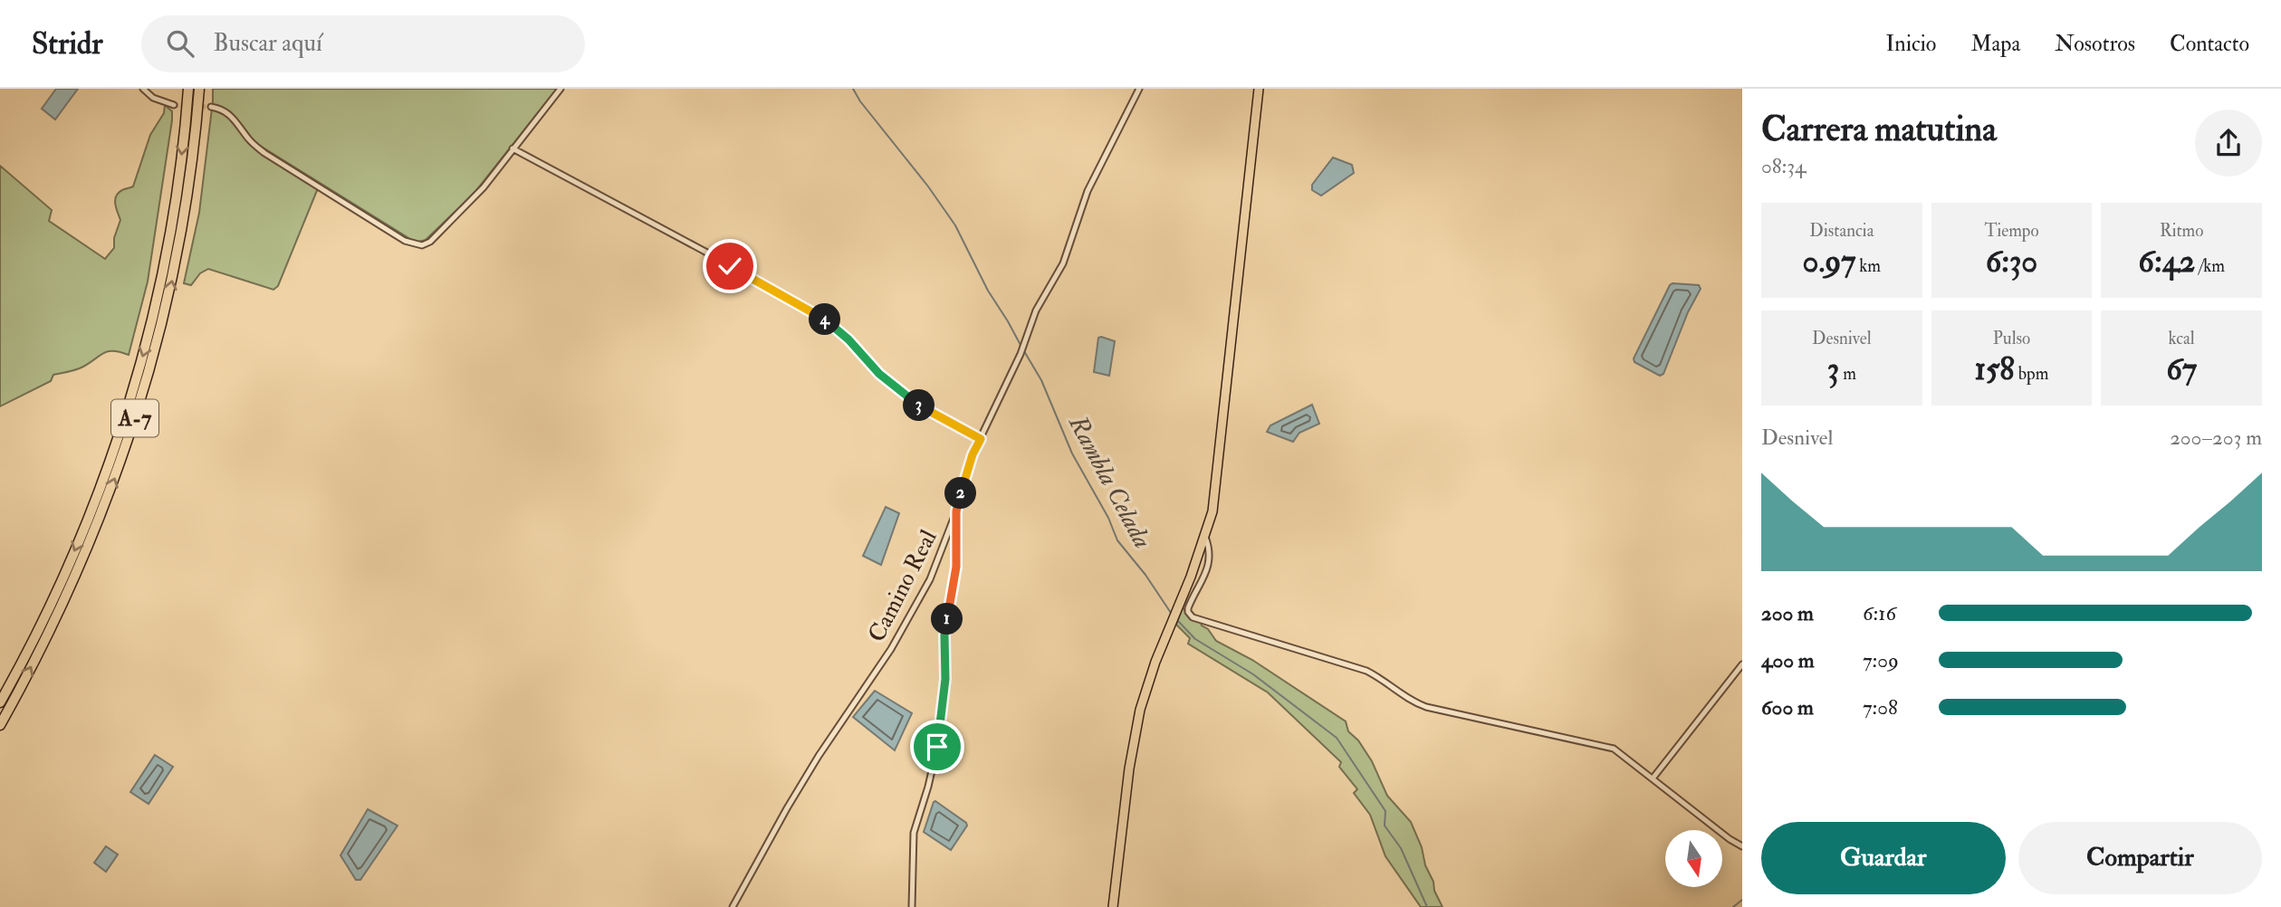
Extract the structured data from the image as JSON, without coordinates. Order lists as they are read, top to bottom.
{
  "streets": {
    "highway": ["A-7"],
    "street": ["Camino Real"]
  },
  "water": ["Rambla Celada"],
  "north": "bottom",
  "page": {
    "header": "Stridr",
    "search": "Buscar aquí",
    "nav": [
      "Inicio",
      "Mapa",
      "Nosotros",
      "Contacto"
    ],
    "heading": ["Carrera matutina", "08:34"],
    "stats": [
      ["Distancia", "0.97 km"],
      ["Tiempo", "6:30"],
      ["Ritmo", "6:42 /km"],
      ["Desnivel", "3 m"],
      ["Pulso", "158 bpm"],
      ["kcal", "67"]
    ],
    "pins": [
      "4",
      "3",
      "2",
      "1"
    ],
    "chart": ["Desnivel", "200–203 m"],
    "list": [
      {
        "name": "200 m",
        "note": "6:16"
      },
      {
        "name": "400 m",
        "note": "7:09"
      },
      {
        "name": "600 m",
        "note": "7:08"
      }
    ],
    "buttons": ["Guardar", "Compartir"]
  }
}
